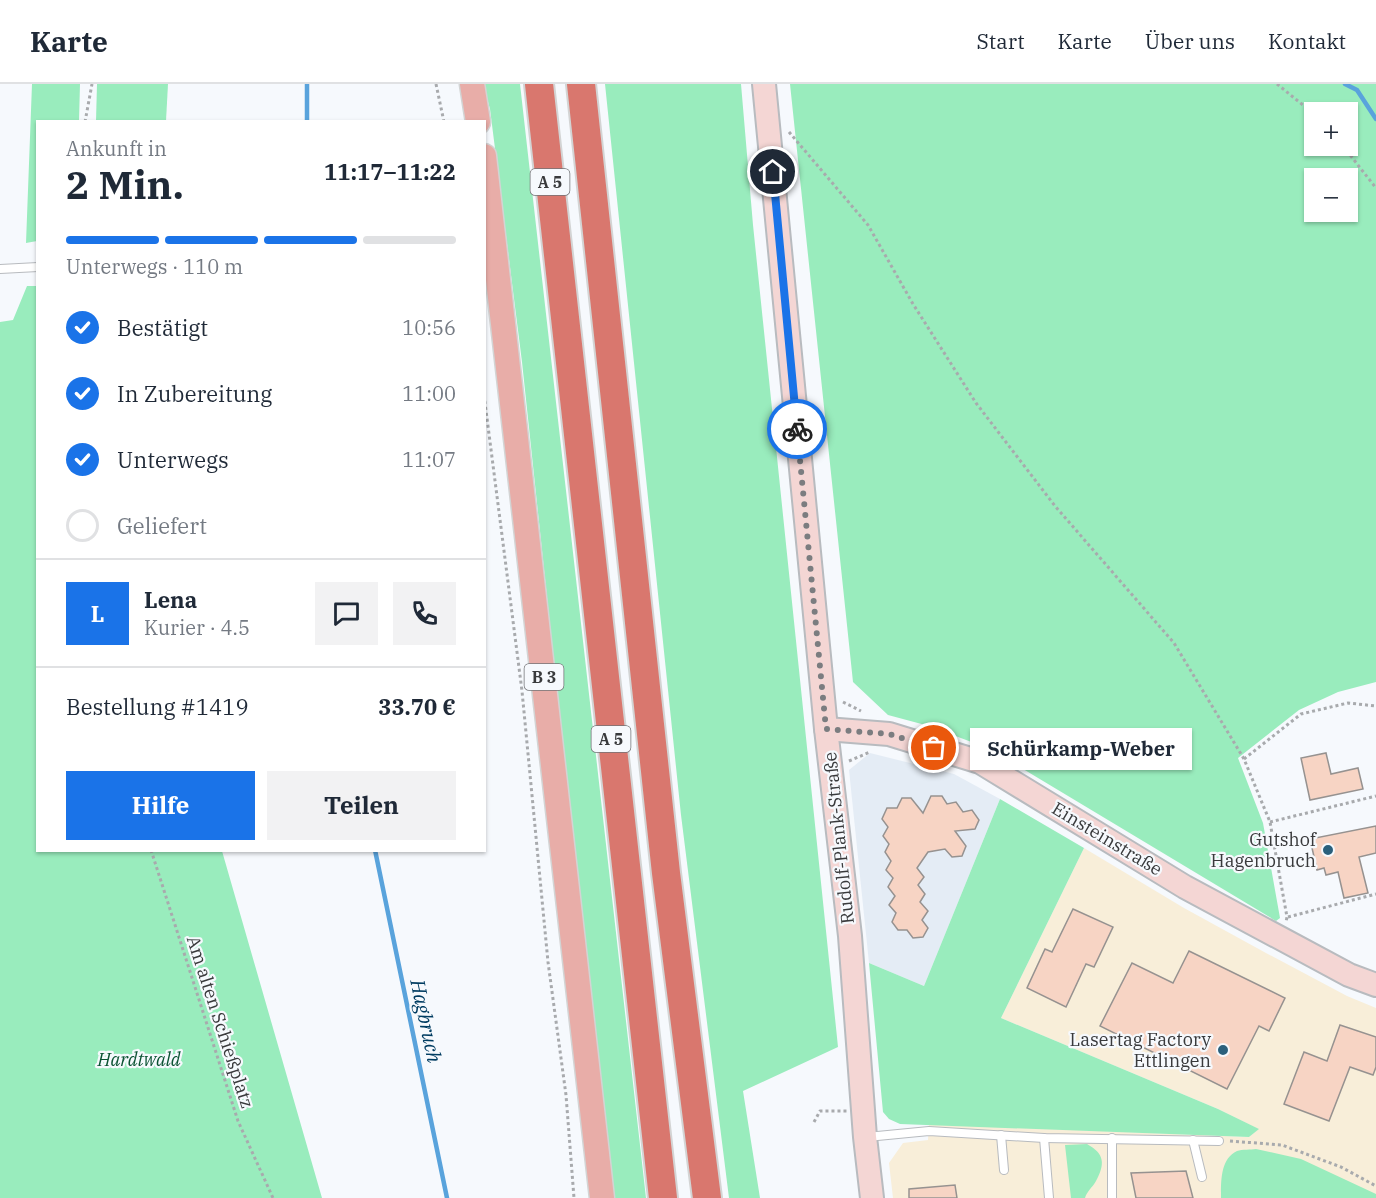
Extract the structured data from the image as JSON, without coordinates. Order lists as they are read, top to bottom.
{
  "streets": {
    "highway": ["A 5"],
    "main road": ["B 3", "Rudolf-Plank-Straße", "Einsteinstraße"],
    "path": ["Am alten Schießplatz"]
  },
  "crossings": [
    ["Rudolf-Plank-Straße", "Einsteinstraße"]
  ],
  "water": ["Hagbruch"],
  "parks": ["Hardtwald"],
  "places": ["Schürkamp-Weber", "Gutshof Hagenbruch", "Lasertag Factory Ettlingen"],
  "page": {
    "header": "Karte",
    "nav": [
      "Start",
      "Karte",
      "Über uns",
      "Kontakt"
    ],
    "map_buttons": ["+", "−"],
    "heading": ["2 Min.", "Ankunft in", "11:17–11:22"],
    "panel": [
      "Lena",
      "Kurier · 4.5",
      "Bestellung #1419",
      "33.70 €"
    ],
    "bar": "Unterwegs · 110 m",
    "list": [
      ["Bestätigt", "10:56"],
      ["In Zubereitung", "11:00"],
      ["Unterwegs", "11:07"],
      "Geliefert"
    ],
    "round": "L",
    "bubble": "Schürkamp-Weber",
    "buttons": ["Hilfe", "Teilen"]
  }
}
